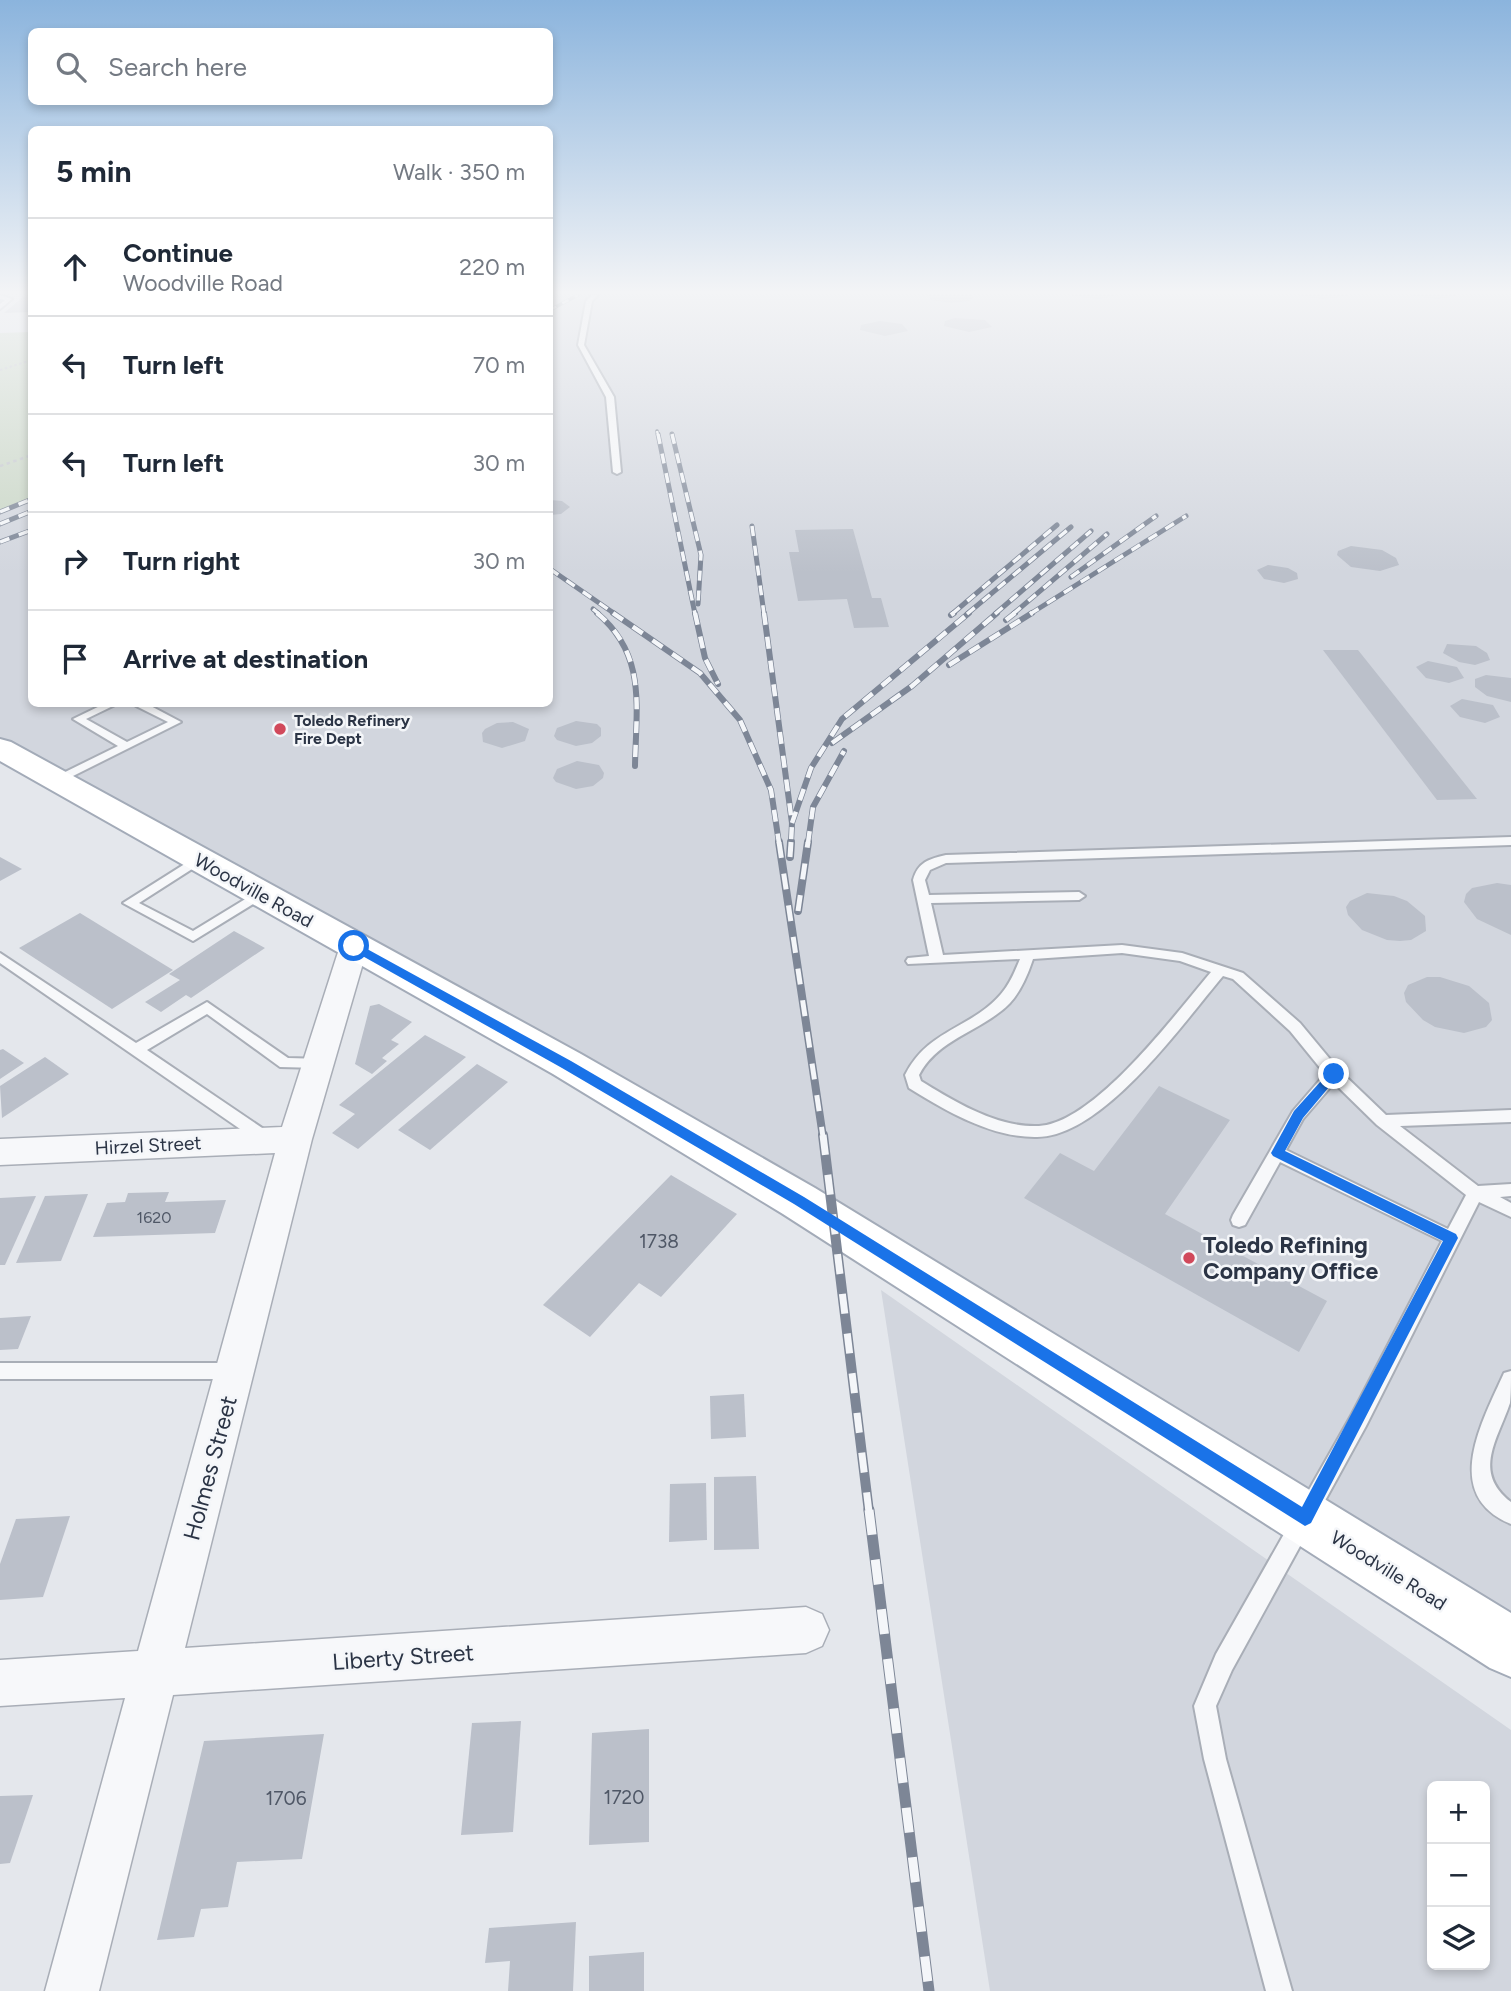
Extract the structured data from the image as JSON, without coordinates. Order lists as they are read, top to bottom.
{
  "streets": {
    "main road": ["Woodville Road"],
    "street": ["Hirzel Street", "Holmes Street", "Liberty Street"]
  },
  "crossings": [
    ["Woodville Road", "Holmes Street"],
    ["Hirzel Street", "Holmes Street"],
    ["Holmes Street", "Liberty Street"]
  ],
  "places": ["Toledo Refinery Fire Dept", "Toledo Refining Company Office"],
  "house_numbers": [
    "1620",
    "1738",
    "1720",
    "1706"
  ],
  "page": {
    "search": "Search here",
    "heading": ["5 min", "Walk · 350 m"],
    "list": [
      ["Continue", "Woodville Road", "220 m"],
      ["Turn left", "70 m"],
      ["Turn left", "30 m"],
      ["Turn right", "30 m"],
      "Arrive at destination"
    ],
    "map_buttons": ["+", "−"]
  }
}
